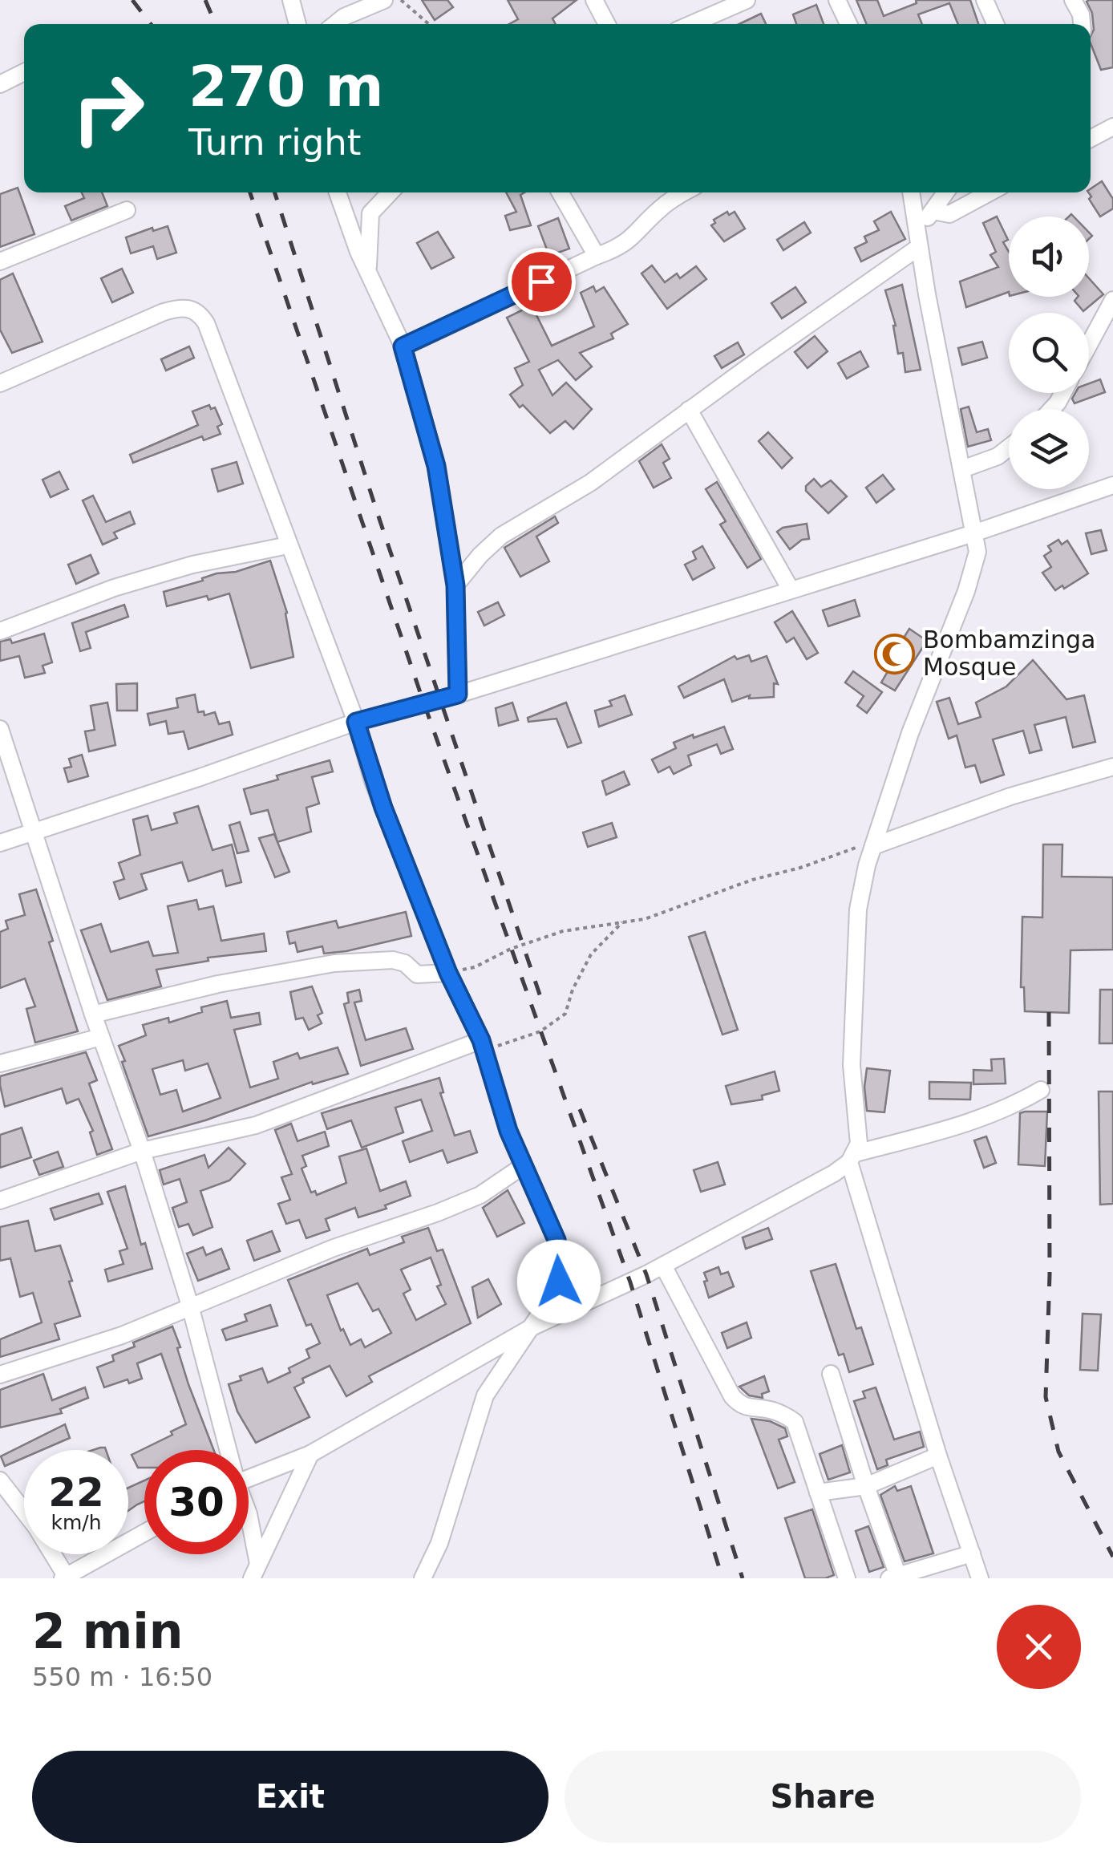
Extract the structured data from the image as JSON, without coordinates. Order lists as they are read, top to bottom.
{
  "places": {
    "mosque": ["Bombamzinga Mosque"]
  },
  "page": {
    "turn": ["270 m", "Turn right"],
    "speed": "22 km/h",
    "limit": "30",
    "heading": ["2 min", "550 m · 16:50"],
    "buttons": ["Exit", "Share"]
  }
}
